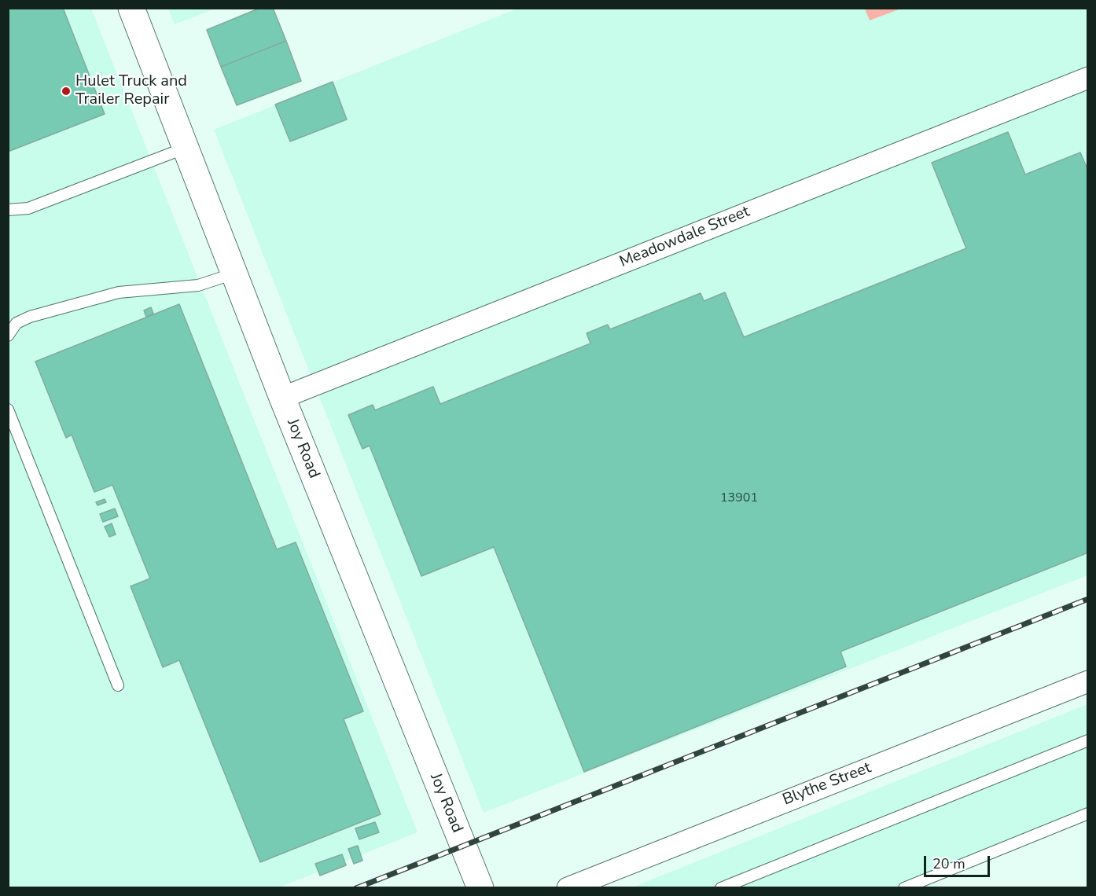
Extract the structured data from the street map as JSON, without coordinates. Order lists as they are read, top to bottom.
{
  "streets": {
    "street": ["Meadowdale Street", "Joy Road", "Blythe Street"]
  },
  "crossings": [
    ["Meadowdale Street", "Joy Road"]
  ],
  "places": ["Hulet Truck and Trailer Repair"],
  "house_numbers": ["13901"],
  "scale_bar": "20 m"
}
